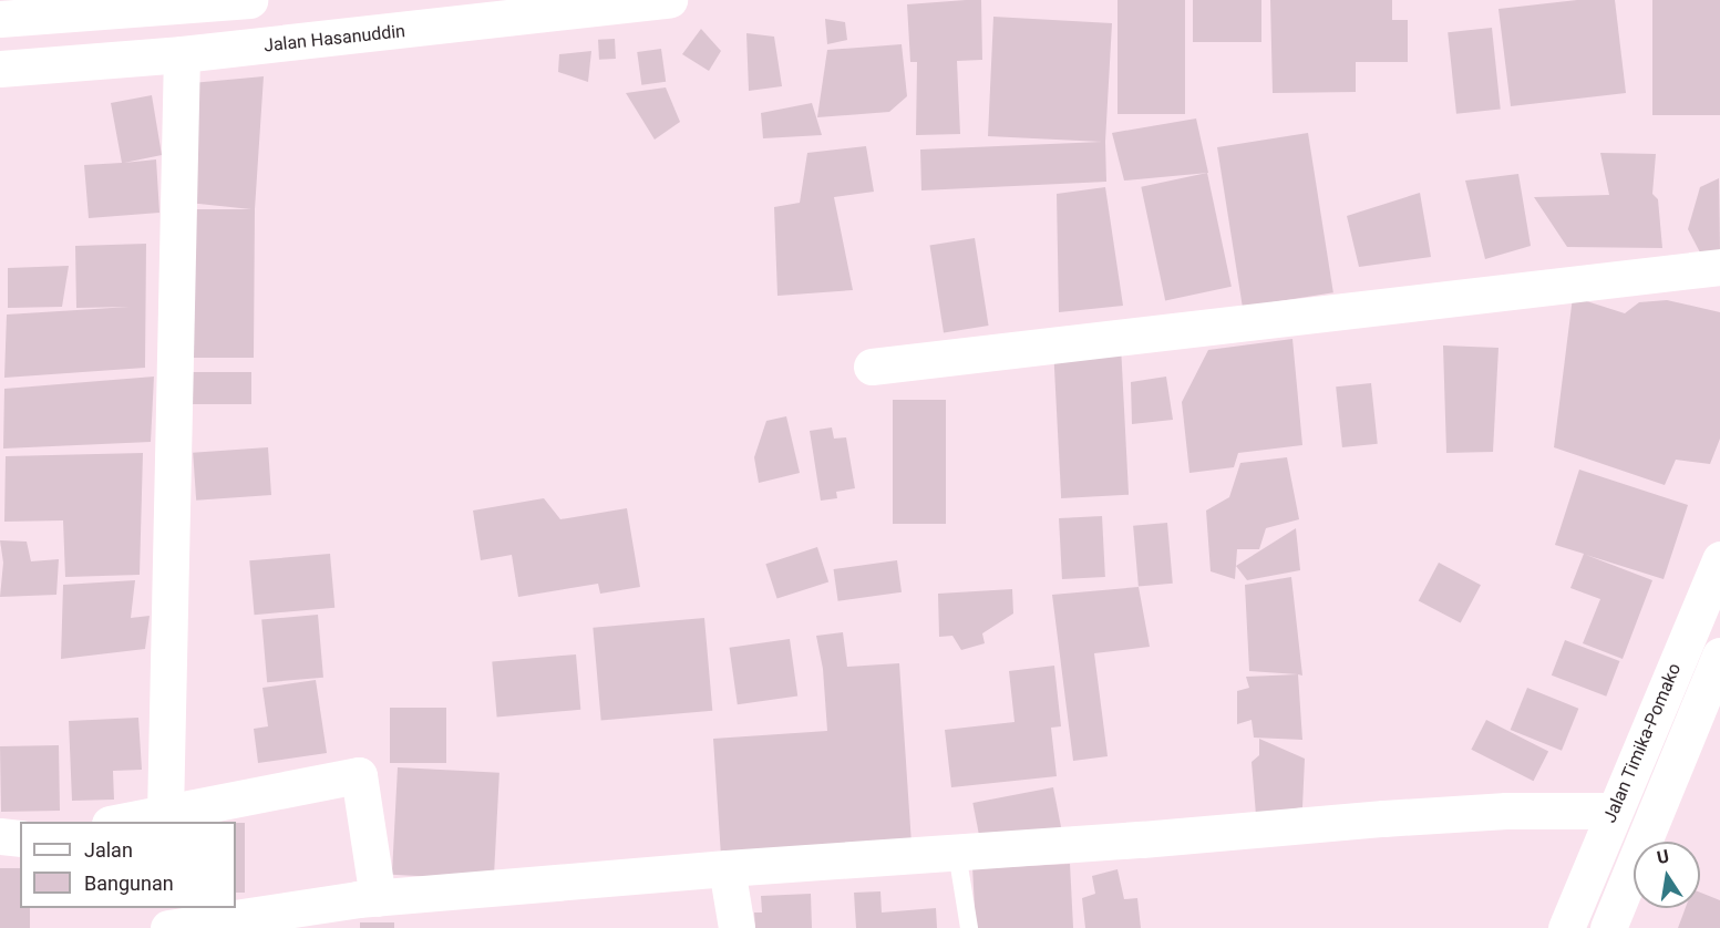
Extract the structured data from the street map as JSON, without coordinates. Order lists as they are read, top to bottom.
{
  "streets": {
    "main road": ["Jalan Hasanuddin", "Jalan Timika-Pomako"]
  },
  "legend": ["Jalan", "Bangunan"],
  "north": "top"
}
